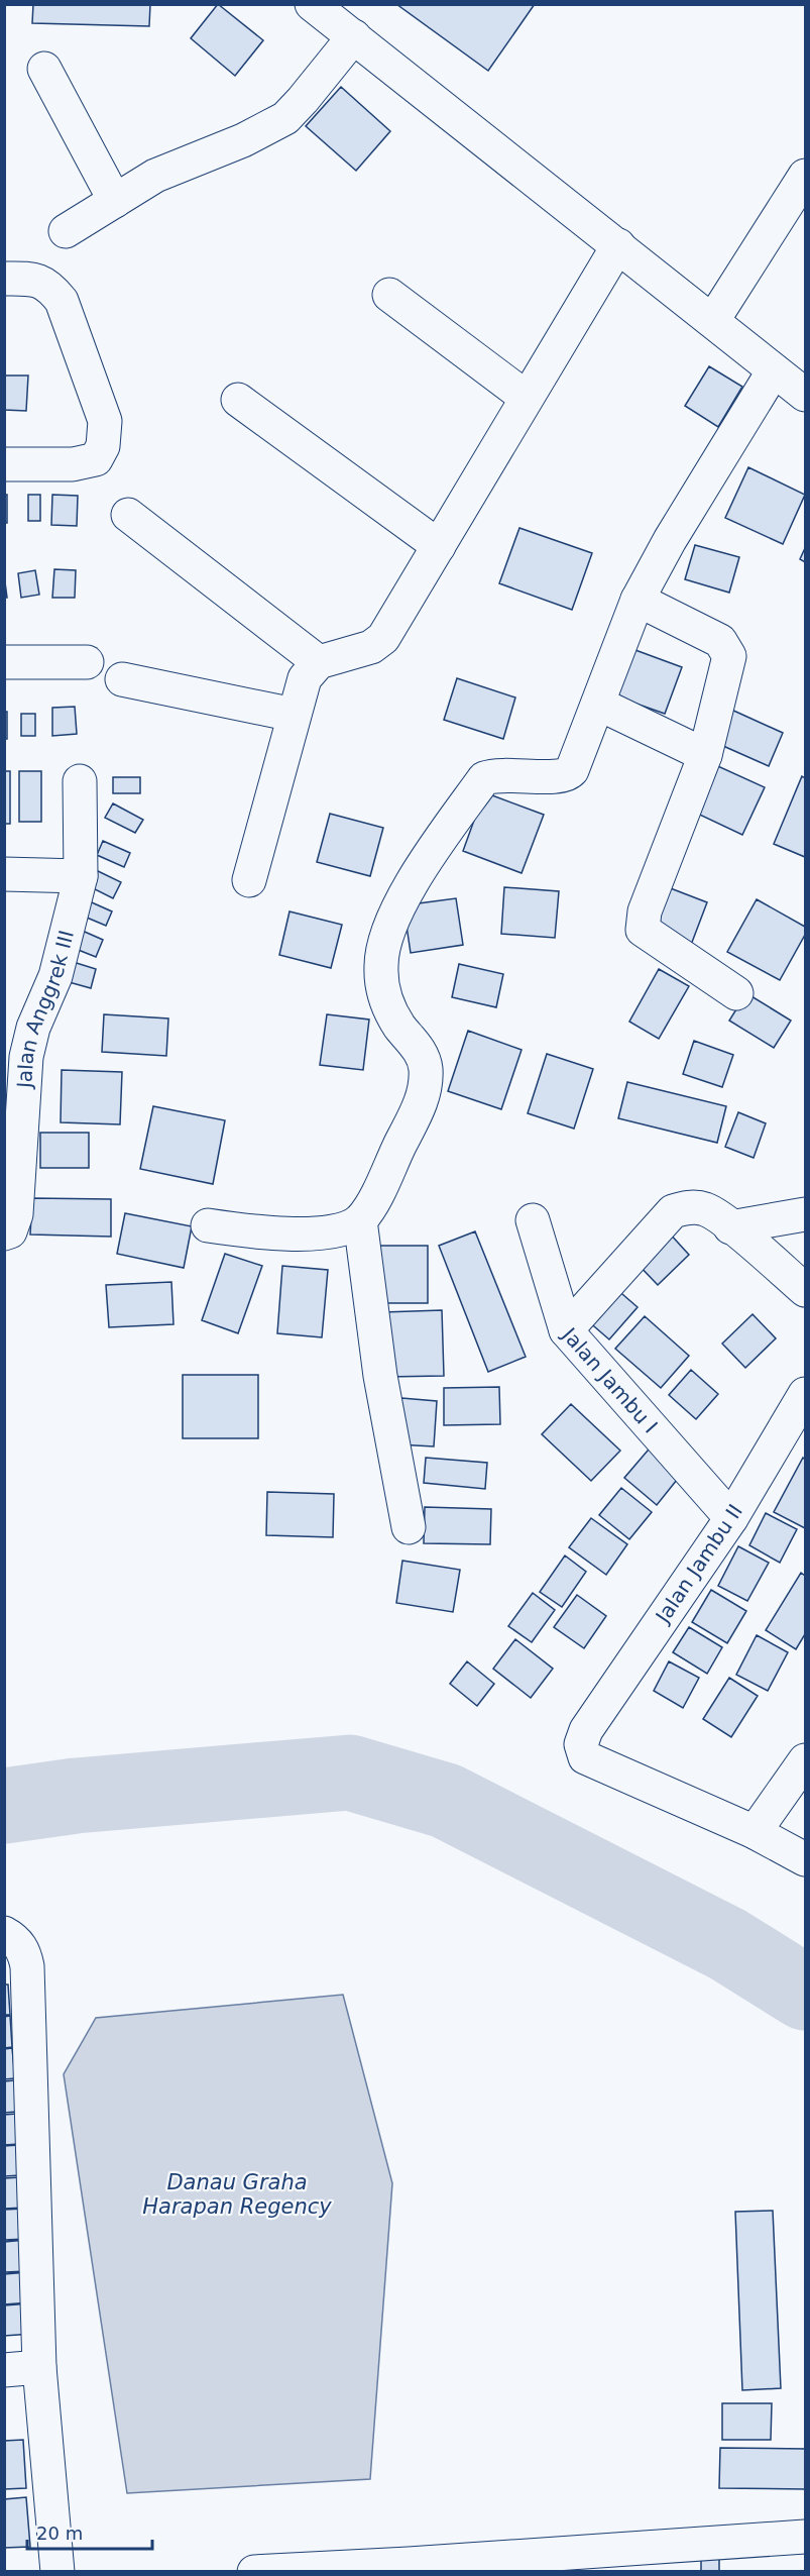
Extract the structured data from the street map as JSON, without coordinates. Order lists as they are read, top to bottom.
{
  "streets": {
    "street": ["Jalan Anggrek III", "Jalan Jambu I", "Jalan Jambu II"]
  },
  "crossings": [
    ["Jalan Jambu I", "Jalan Jambu II"]
  ],
  "water": ["Danau Graha Harapan Regency"],
  "scale_bar": "20 m"
}
